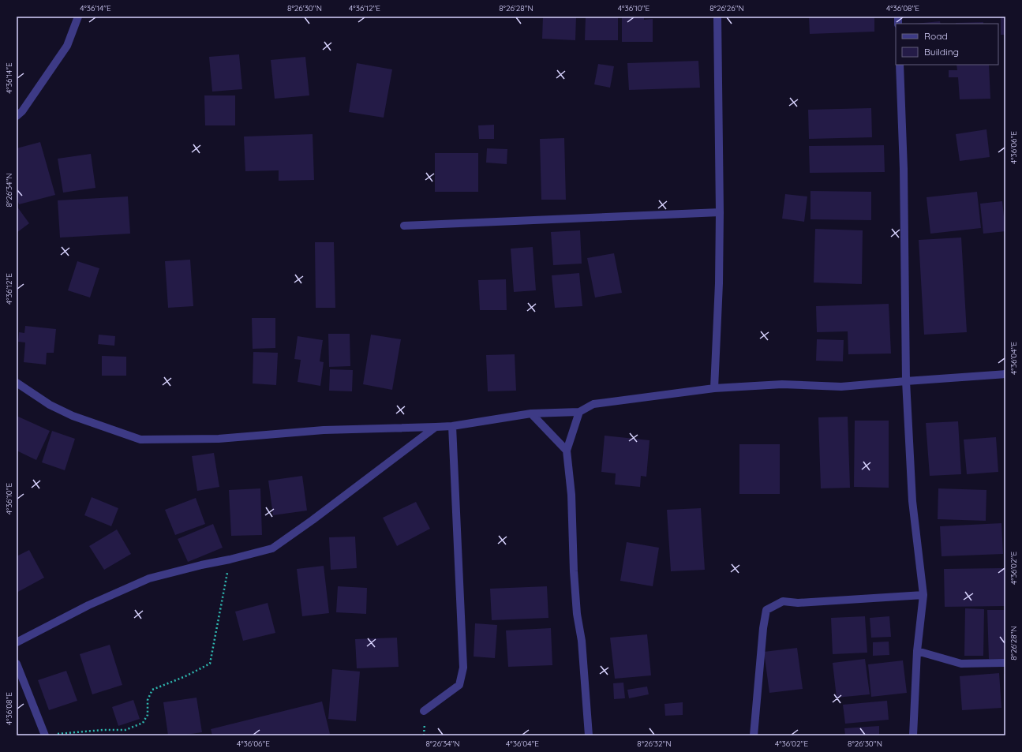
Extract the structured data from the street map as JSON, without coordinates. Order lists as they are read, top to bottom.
{
  "legend": ["Road", "Building"],
  "coordinates": [
    "4°36'14\"E",
    "8°26'30\"N",
    "4°36'12\"E",
    "8°26'28\"N",
    "4°36'10\"E",
    "8°26'26\"N",
    "4°36'08\"E",
    "4°36'06\"E",
    "8°26'34\"N",
    "4°36'04\"E",
    "4°36'02\"E",
    "8°26'32\"N"
  ]
}
